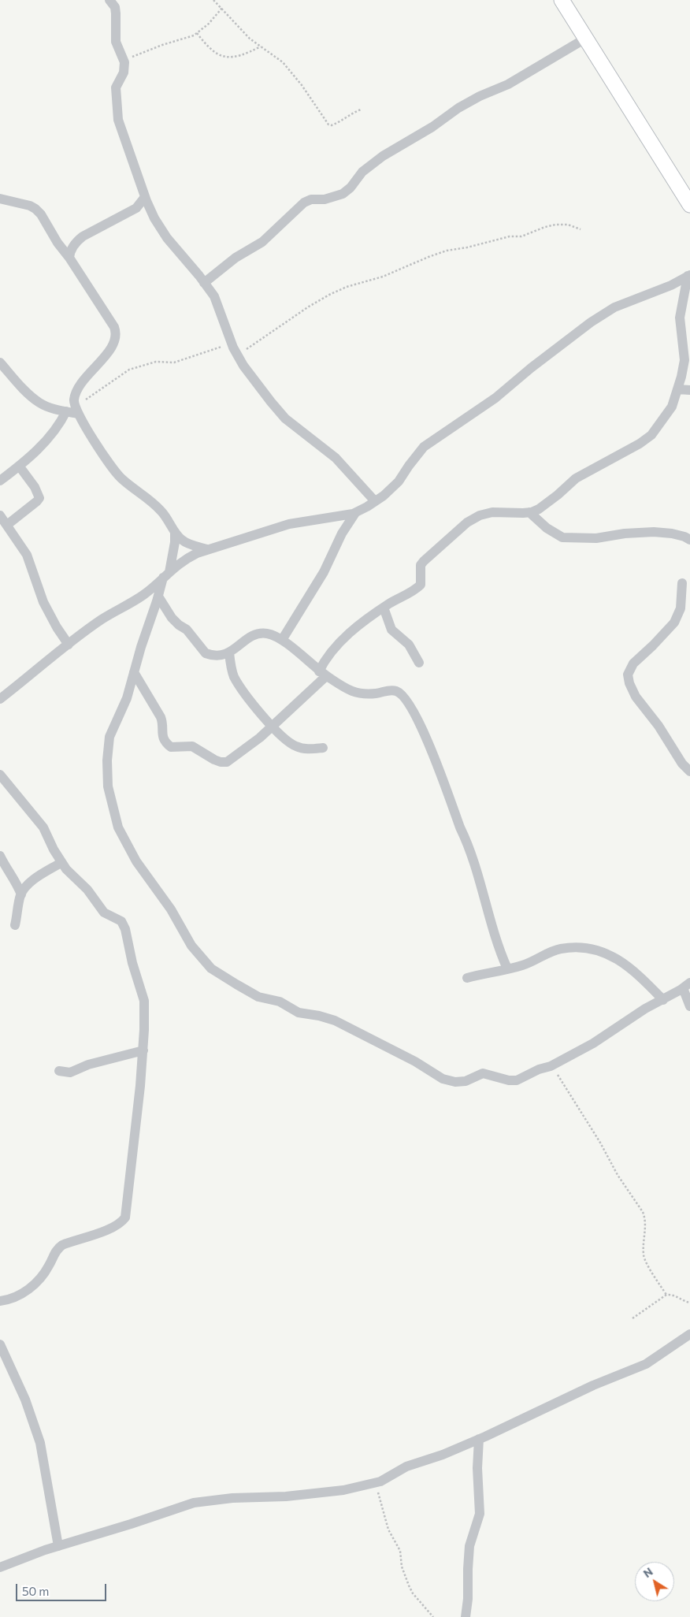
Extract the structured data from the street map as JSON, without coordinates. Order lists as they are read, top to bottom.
{
  "scale_bar": "50 m",
  "north": "top left"
}
